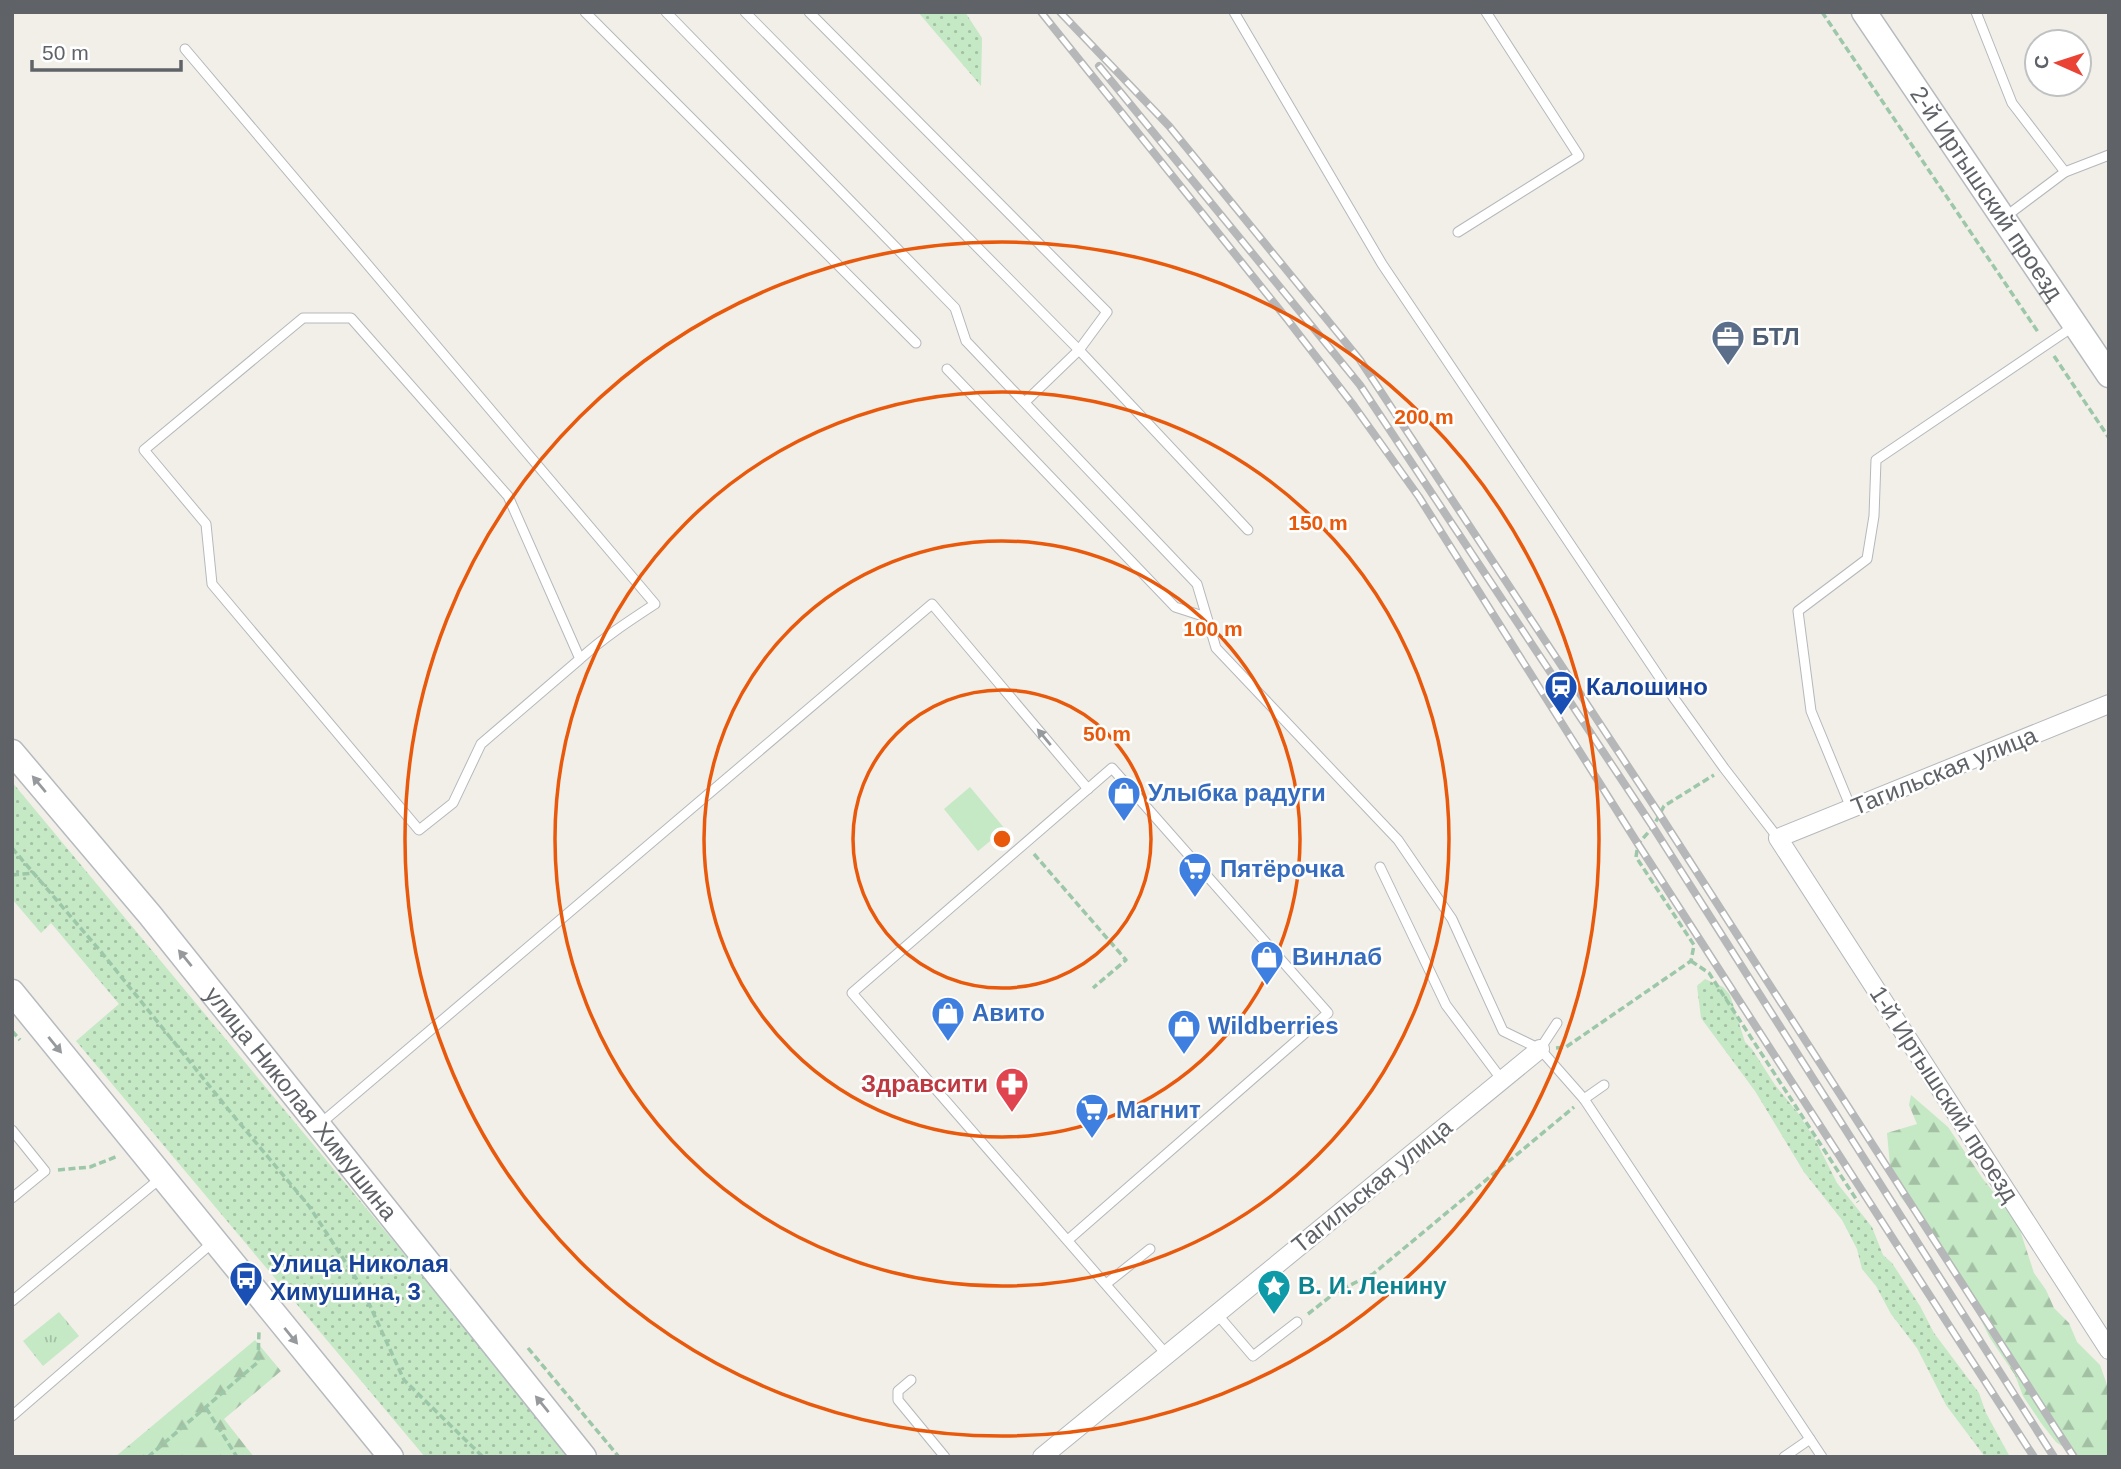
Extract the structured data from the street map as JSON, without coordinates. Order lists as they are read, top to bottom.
{
  "streets": {
    "main road": ["2-й Иртышский проезд", "улица Николая Химушина"],
    "street": ["Тагильская улица", "1-й Иртышский проезд"]
  },
  "crossings": [
    ["Тагильская улица", "1-й Иртышский проезд"]
  ],
  "places": {
    "office": ["БТЛ"],
    "station": ["Калошино"],
    "shop": [
      "Улыбка радуги",
      "Винлаб",
      "Авито",
      "Wildberries"
    ],
    "supermarket": ["Пятёрочка", "Магнит"],
    "pharmacy": ["Здравсити"],
    "bus stop": ["Улица Николая Химушина, 3"],
    "place": ["В. И. Ленину"]
  },
  "scale_bar": "50 m",
  "north": "left",
  "rings": [
    "200 m",
    "150 m",
    "100 m",
    "50 m"
  ]
}
